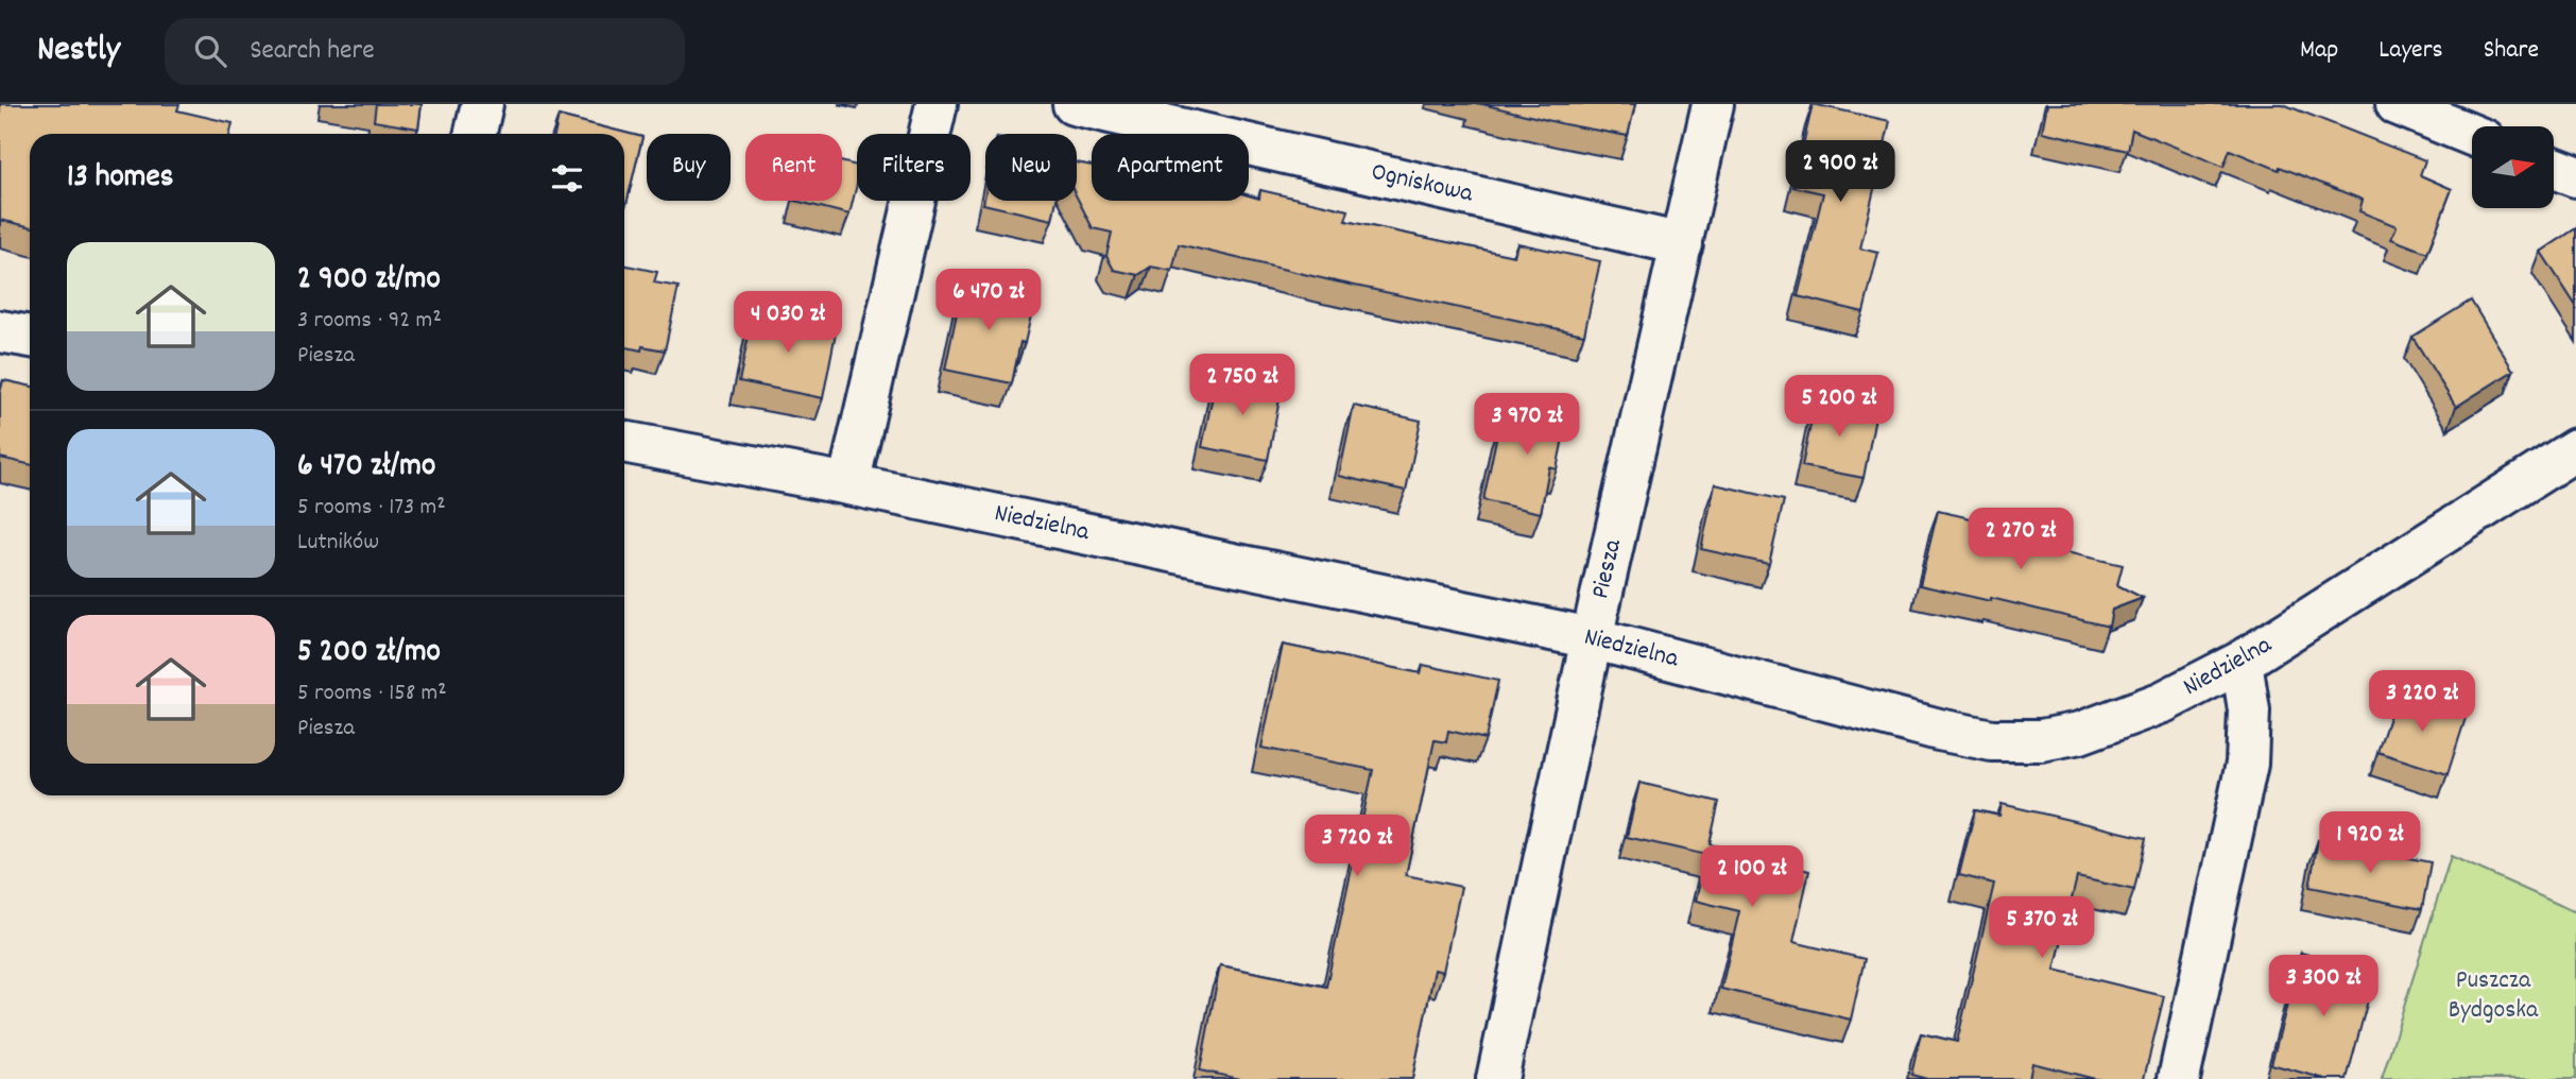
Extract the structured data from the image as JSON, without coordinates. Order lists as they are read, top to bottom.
{
  "streets": {
    "street": ["Ogniskowa", "Niedzielna", "Piesza"]
  },
  "crossings": [
    ["Ogniskowa", "Piesza"],
    ["Niedzielna", "Piesza"]
  ],
  "parks": ["Puszcza Bydgoska"],
  "north": "right",
  "page": {
    "header": "Nestly",
    "search": "Search here",
    "nav": ["Map", "Layers", "Share"],
    "chip": [
      "Buy",
      "Rent",
      "Filters",
      "New",
      "Apartment"
    ],
    "heading": "13 homes",
    "price": [
      "2 900 zł",
      "6 470 zł",
      "4 030 zł",
      "2 750 zł",
      "5 200 zł",
      "3 970 zł",
      "2 270 zł",
      "3 220 zł",
      "1 920 zł",
      "3 720 zł",
      "2 100 zł",
      "5 370 zł",
      "3 300 zł"
    ],
    "list": [
      {
        "name": "2 900 zł/mo",
        "note": "3 rooms · 92 m² · Piesza"
      },
      {
        "name": "6 470 zł/mo",
        "note": "5 rooms · 173 m² · Lutników"
      },
      {
        "name": "5 200 zł/mo",
        "note": "5 rooms · 158 m² · Piesza"
      }
    ]
  }
}
